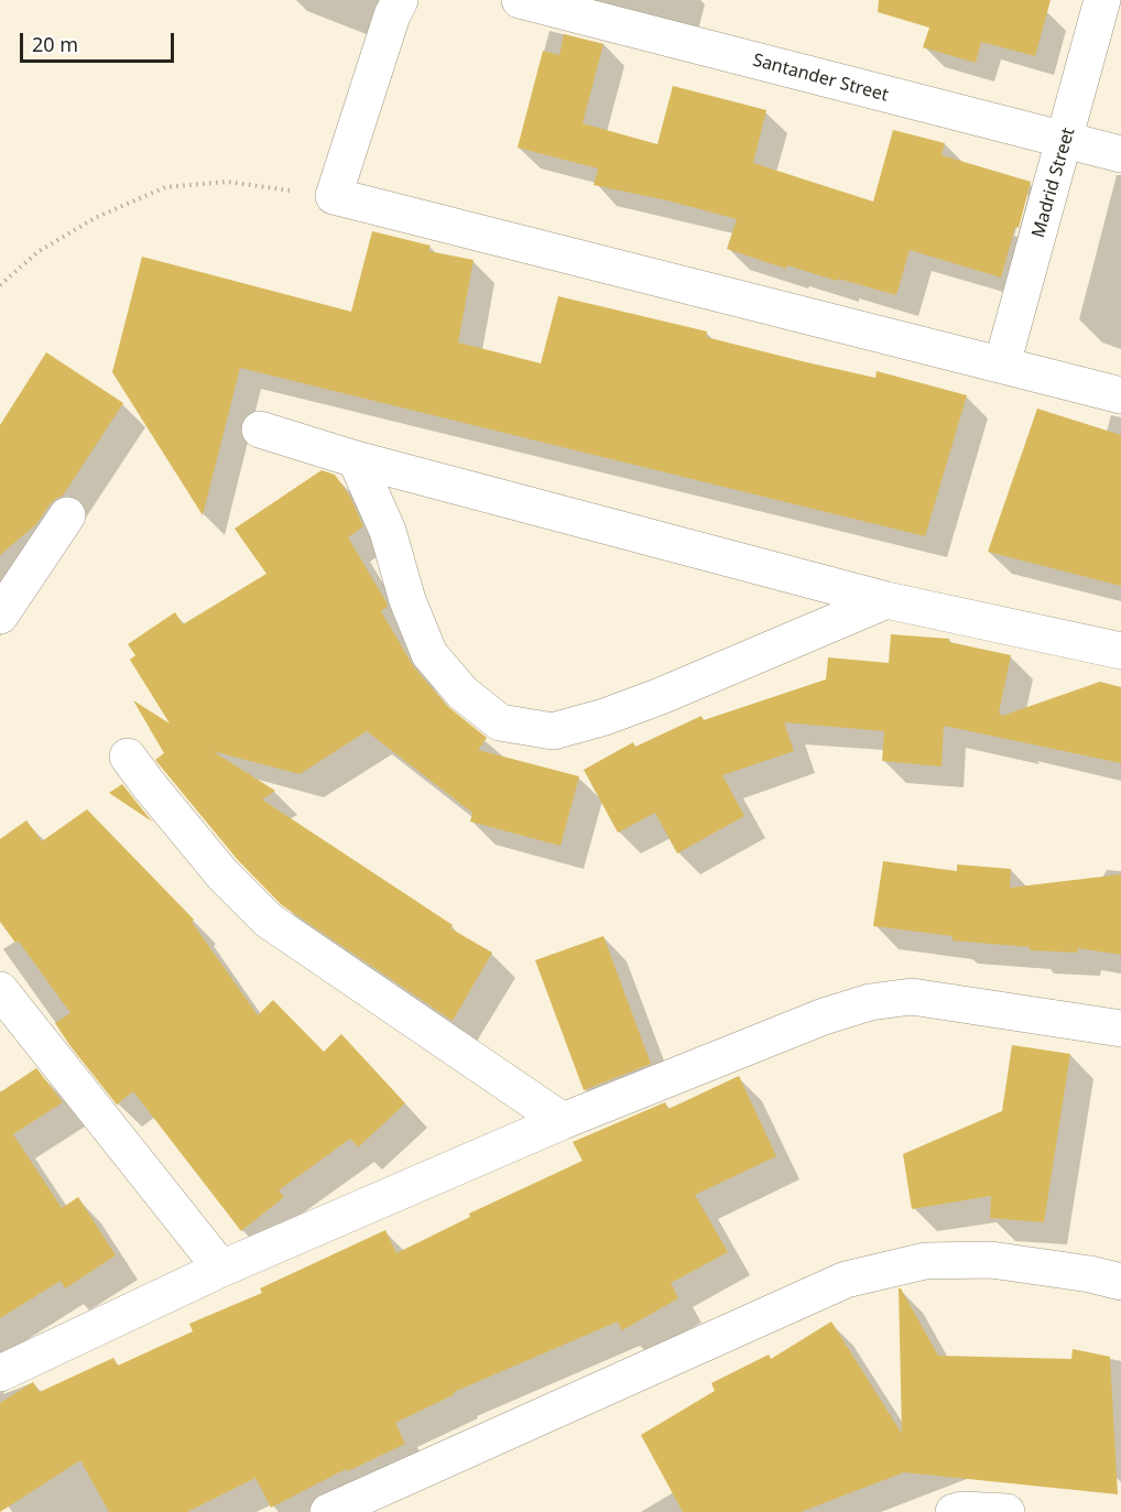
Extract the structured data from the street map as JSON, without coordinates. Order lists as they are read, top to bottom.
{
  "streets": {
    "street": ["Santander Street", "Madrid Street"]
  },
  "crossings": [
    ["Santander Street", "Madrid Street"]
  ],
  "scale_bar": "20 m"
}
